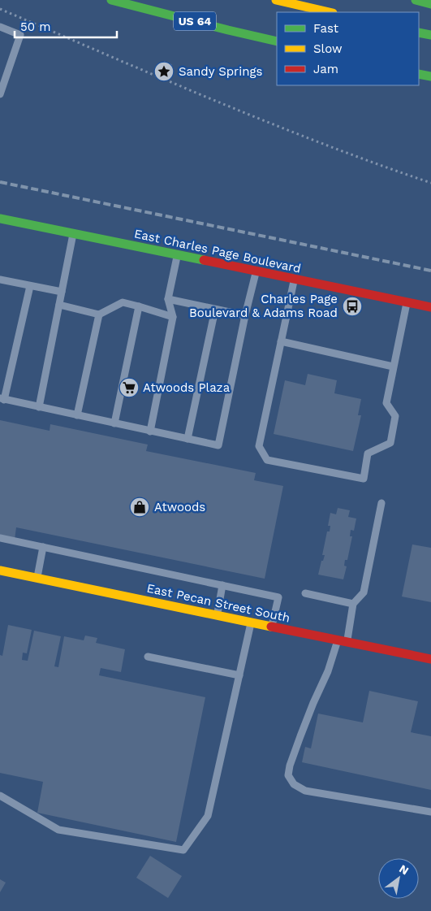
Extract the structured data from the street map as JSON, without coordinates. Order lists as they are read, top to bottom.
{
  "streets": {
    "main road": ["US 64", "East Charles Page Boulevard", "East Pecan Street South"]
  },
  "places": {
    "place": ["Sandy Springs"],
    "bus stop": ["Charles Page Boulevard & Adams Road"],
    "supermarket": ["Atwoods Plaza"],
    "shop": ["Atwoods"]
  },
  "legend": ["Fast", "Slow", "Jam"],
  "scale_bar": "50 m",
  "north": "top right"
}
